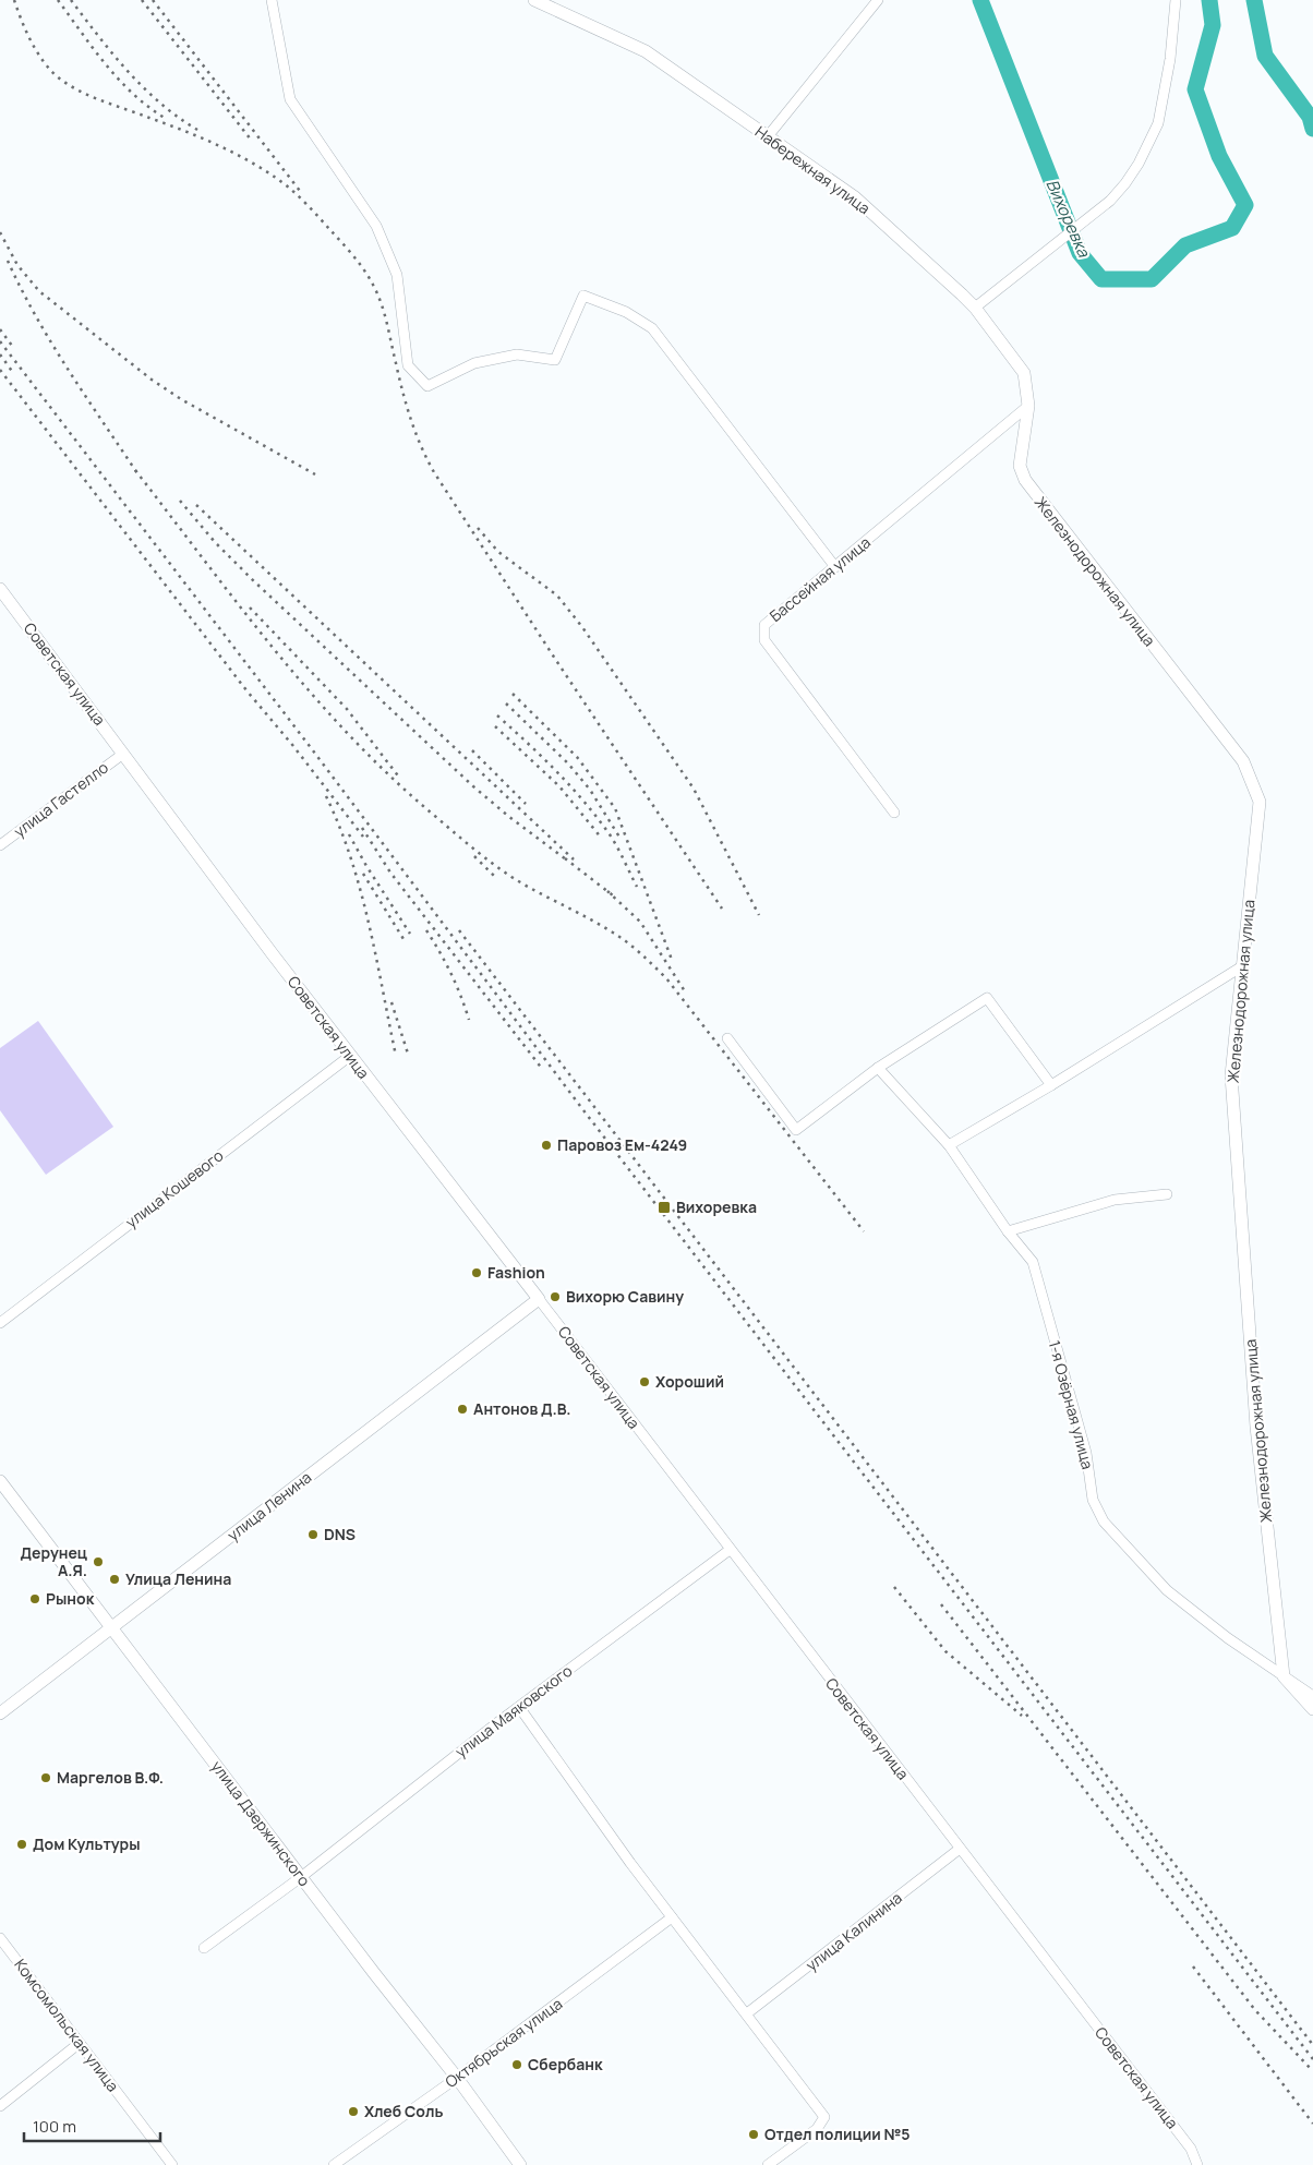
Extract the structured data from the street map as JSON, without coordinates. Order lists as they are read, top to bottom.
{
  "streets": {
    "street": [
      "Набережная улица",
      "Железнодорожная улица",
      "Бассейная улица",
      "Советская улица",
      "улица Гастелло",
      "улица Кошевого",
      "1-я Озёрная улица",
      "улица Ленина",
      "улица Маяковского",
      "улица Дзержинского",
      "улица Калинина",
      "Комсомольская улица",
      "Октябрьская улица"
    ]
  },
  "crossings": [
    ["Набережная улица", "Железнодорожная улица"],
    ["Набережная улица", "Бассейная улица"],
    ["Железнодорожная улица", "Бассейная улица"],
    ["Железнодорожная улица", "1-я Озёрная улица"],
    ["Советская улица", "улица Гастелло"],
    ["Советская улица", "улица Кошевого"],
    ["Советская улица", "улица Ленина"],
    ["Советская улица", "улица Маяковского"],
    ["Советская улица", "улица Калинина"],
    ["улица Ленина", "улица Дзержинского"],
    ["улица Маяковского", "улица Дзержинского"],
    ["улица Дзержинского", "Октябрьская улица"]
  ],
  "water": ["Вихоревка"],
  "places": {
    "other": [
      "Паровоз Ем-4249",
      "Fashion",
      "Вихорю Савину",
      "Хороший",
      "Антонов Д.В.",
      "DNS",
      "Дерунец А.Я.",
      "Улица Ленина",
      "Рынок",
      "Маргелов В.Ф.",
      "Дом Культуры",
      "Сбербанк",
      "Хлеб Соль",
      "Отдел полиции №5"
    ],
    "transit": ["Вихоревка"]
  },
  "scale_bar": "100 m"
}
